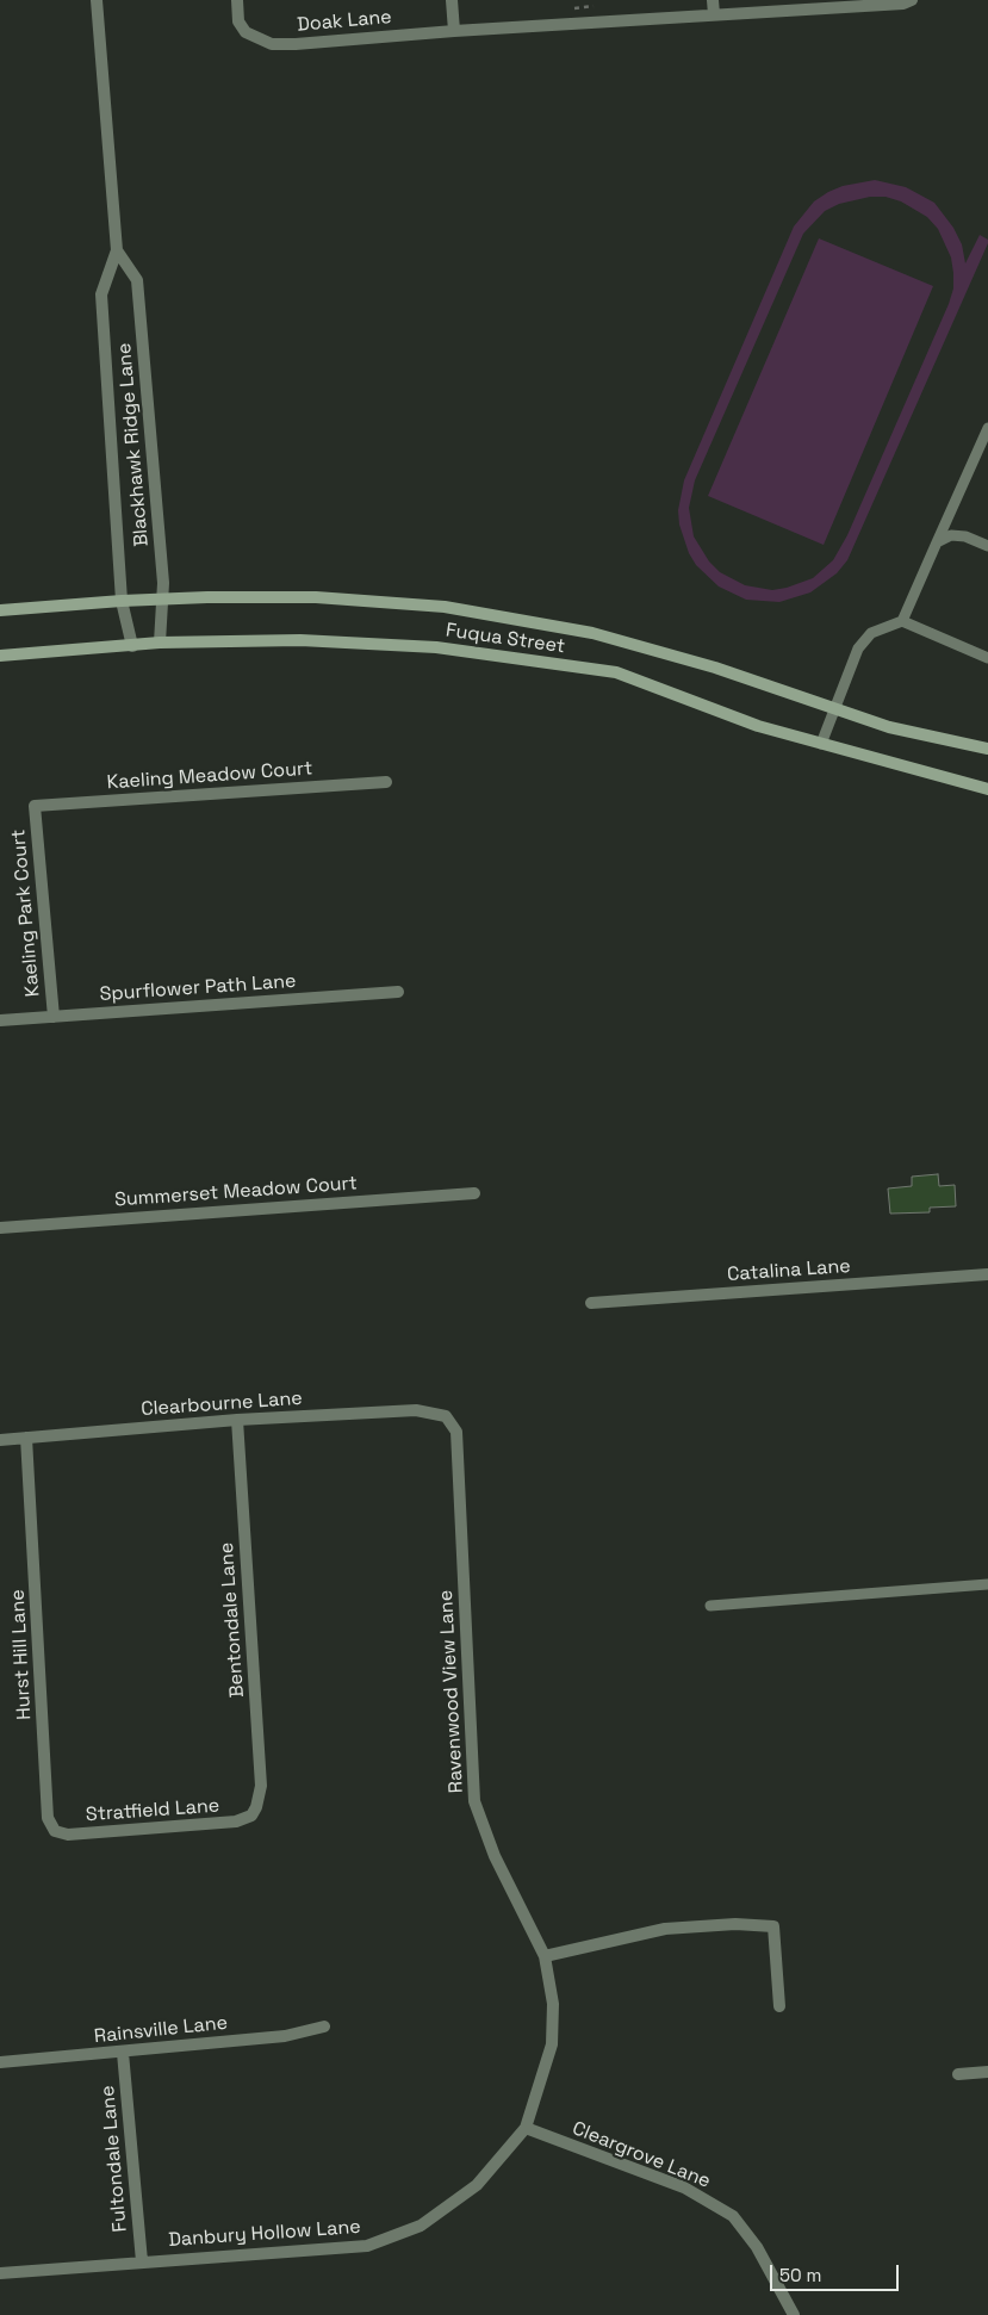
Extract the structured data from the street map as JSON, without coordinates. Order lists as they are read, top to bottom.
{
  "streets": {
    "main road": ["Fuqua Street"],
    "street": [
      "Doak Lane",
      "Blackhawk Ridge Lane",
      "Kaeling Meadow Court",
      "Kaeling Park Court",
      "Spurflower Path Lane",
      "Summerset Meadow Court",
      "Catalina Lane",
      "Clearbourne Lane",
      "Bentondale Lane",
      "Hurst Hill Lane",
      "Ravenwood View Lane",
      "Stratfield Lane",
      "Rainsville Lane",
      "Cleargrove Lane",
      "Fultondale Lane",
      "Danbury Hollow Lane"
    ]
  },
  "crossings": [
    ["Blackhawk Ridge Lane", "Fuqua Street"],
    ["Kaeling Meadow Court", "Kaeling Park Court"],
    ["Kaeling Park Court", "Spurflower Path Lane"],
    ["Clearbourne Lane", "Bentondale Lane"],
    ["Clearbourne Lane", "Hurst Hill Lane"],
    ["Clearbourne Lane", "Ravenwood View Lane"],
    ["Bentondale Lane", "Stratfield Lane"],
    ["Hurst Hill Lane", "Stratfield Lane"],
    ["Ravenwood View Lane", "Cleargrove Lane"],
    ["Ravenwood View Lane", "Danbury Hollow Lane"],
    ["Rainsville Lane", "Fultondale Lane"],
    ["Cleargrove Lane", "Danbury Hollow Lane"],
    ["Fultondale Lane", "Danbury Hollow Lane"]
  ],
  "scale_bar": "50 m"
}
